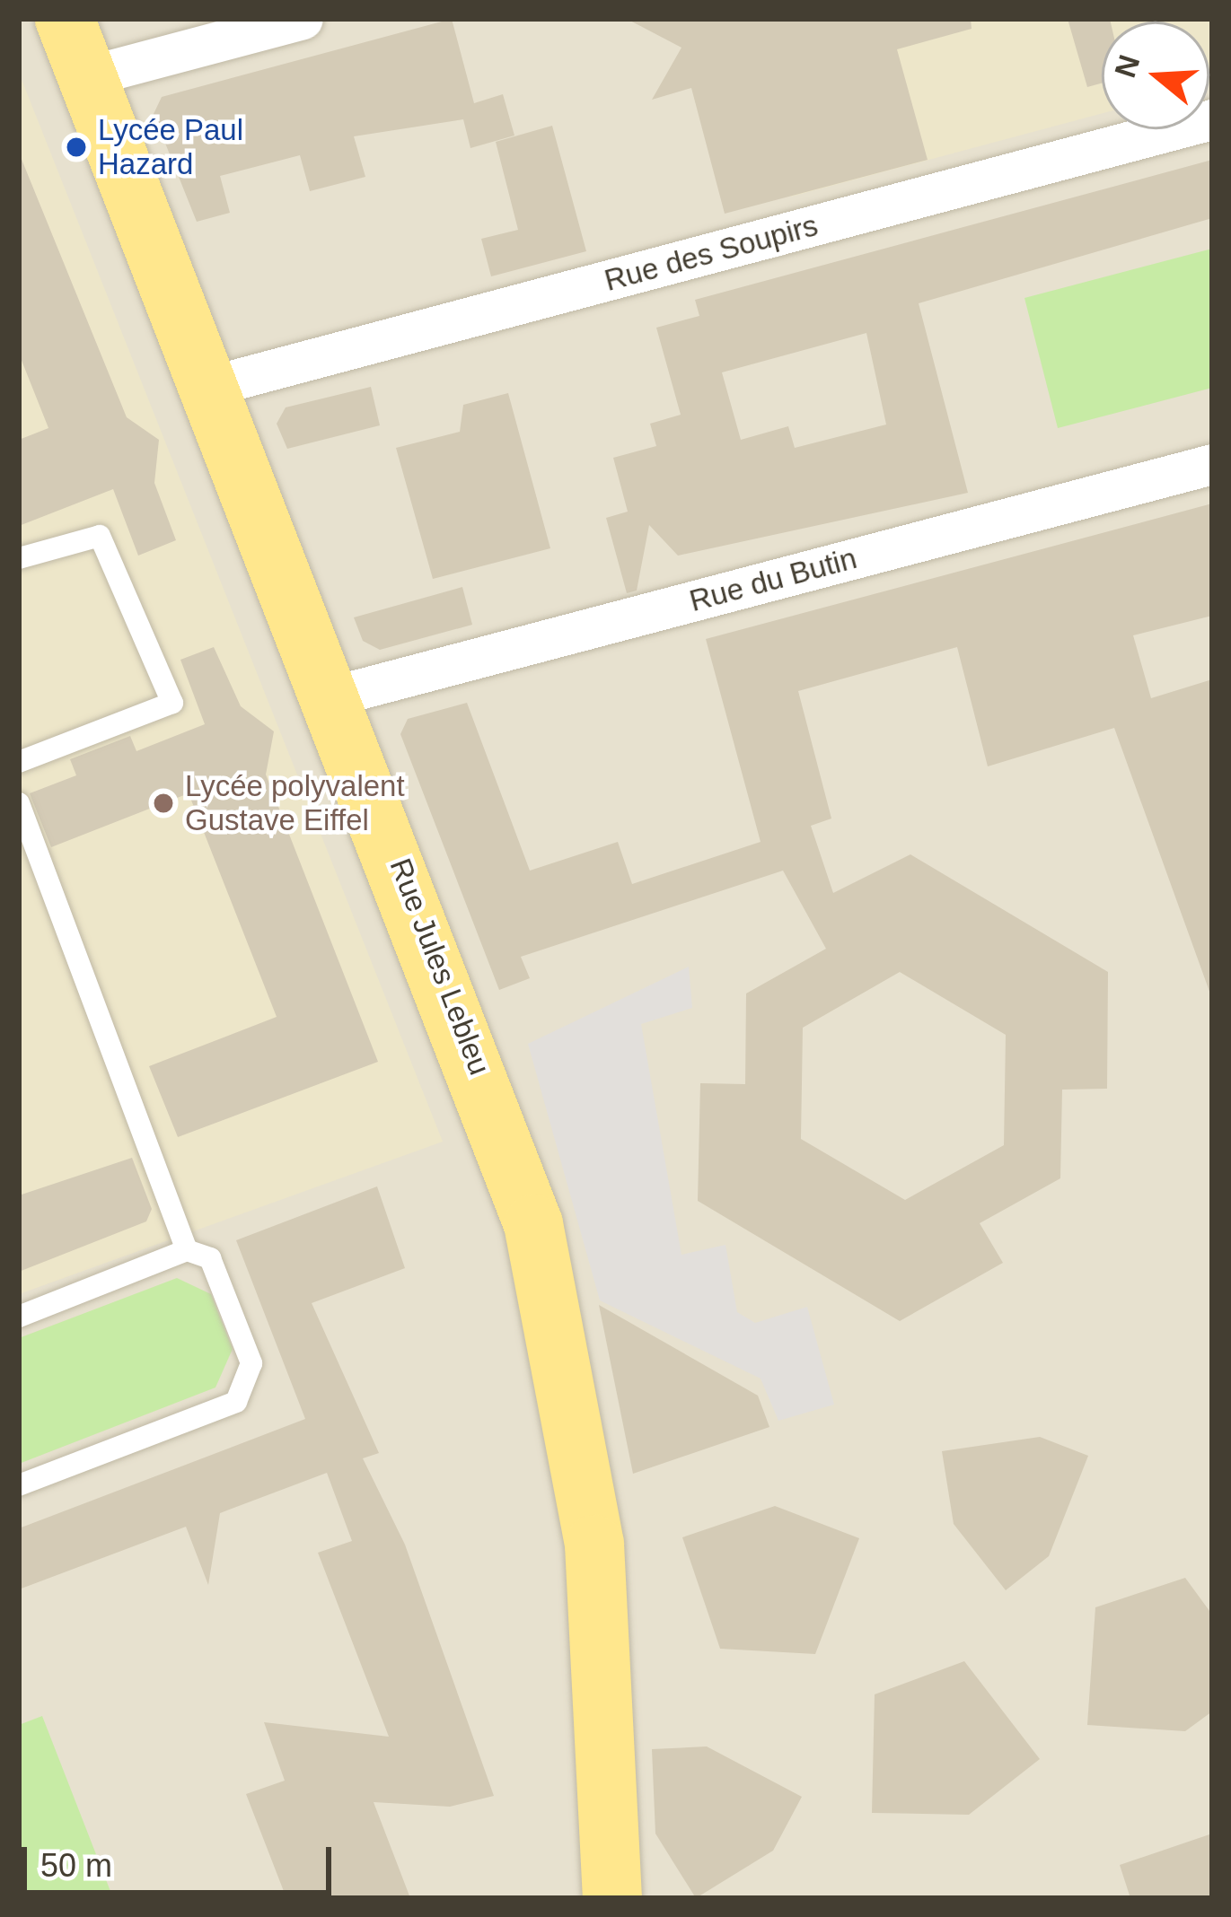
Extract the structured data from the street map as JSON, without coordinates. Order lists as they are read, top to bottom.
{
  "streets": {
    "main road": ["Rue Jules Lebleu"],
    "street": ["Rue des Soupirs", "Rue du Butin"]
  },
  "crossings": [
    ["Rue des Soupirs", "Rue Jules Lebleu"],
    ["Rue du Butin", "Rue Jules Lebleu"]
  ],
  "places": ["Lycée Paul Hazard", "Lycée polyvalent Gustave Eiffel"],
  "scale_bar": "50 m",
  "north": "left"
}
